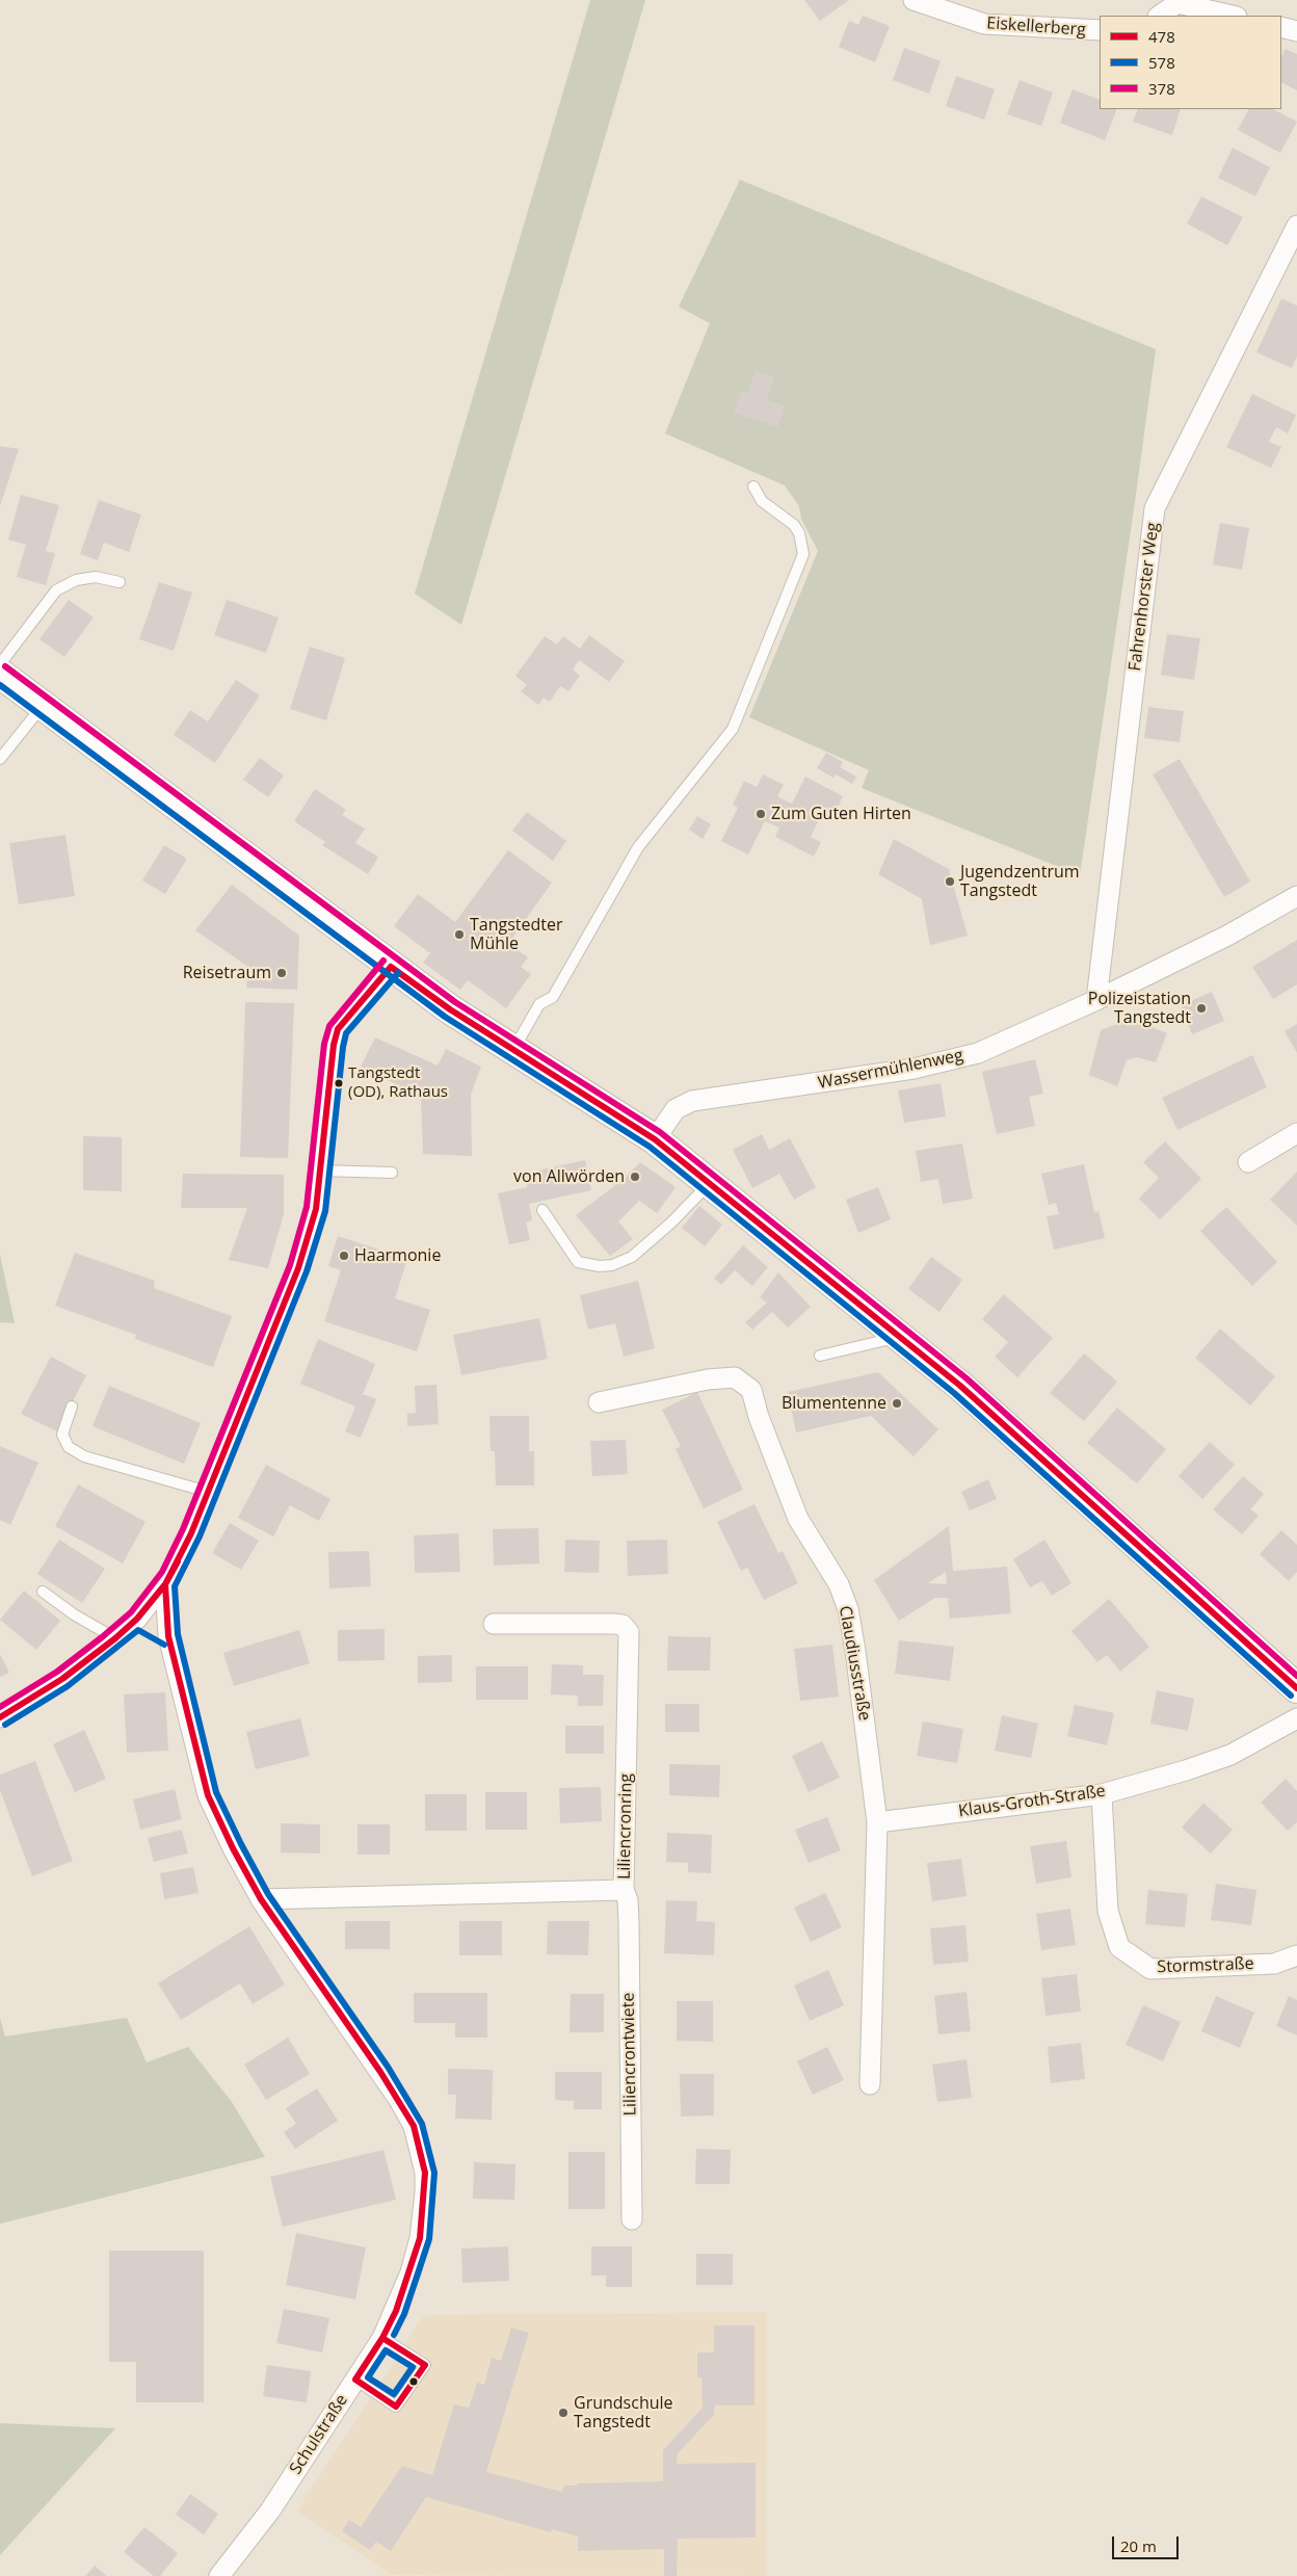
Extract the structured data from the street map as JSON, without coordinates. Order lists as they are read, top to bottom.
{
  "streets": {
    "street": [
      "Eiskellerberg",
      "Fahrenhorster Weg",
      "Wassermühlenweg",
      "Claudiusstraße",
      "Klaus-Groth-Straße",
      "Liliencronring",
      "Stormstraße",
      "Liliencrontwiete",
      "Schulstraße"
    ]
  },
  "crossings": [
    ["Fahrenhorster Weg", "Wassermühlenweg"],
    ["Claudiusstraße", "Klaus-Groth-Straße"],
    ["Klaus-Groth-Straße", "Stormstraße"],
    ["Liliencronring", "Liliencrontwiete"],
    ["Liliencronring", "Schulstraße"]
  ],
  "places": [
    "Zum Guten Hirten",
    "Jugendzentrum Tangstedt",
    "Tangstedter Mühle",
    "Reisetraum",
    "Polizeistation Tangstedt",
    "Tangstedt (OD), Rathaus",
    "von Allwörden",
    "Haarmonie",
    "Blumentenne",
    "Grundschule Tangstedt"
  ],
  "lines": ["transit line 378", "transit line 578", "transit line 478"],
  "legend": ["478", "578", "378"],
  "scale_bar": "20 m"
}
